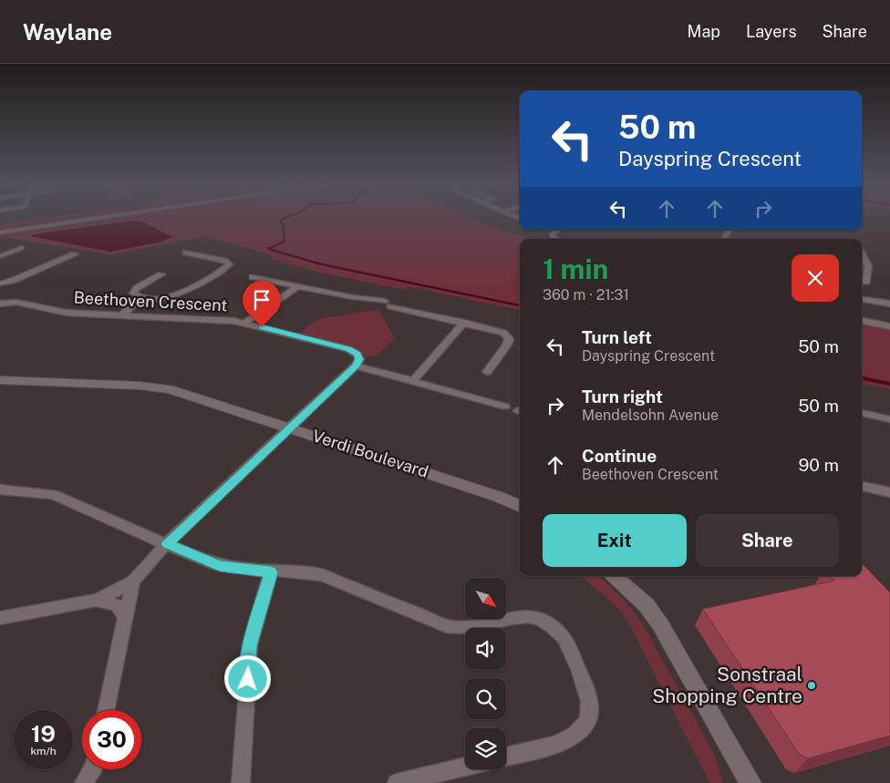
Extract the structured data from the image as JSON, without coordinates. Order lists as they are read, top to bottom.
{
  "streets": {
    "street": ["Beethoven Crescent", "Verdi Boulevard"]
  },
  "places": ["Sonstraal Shopping Centre"],
  "north": "bottom right",
  "page": {
    "header": "Waylane",
    "nav": ["Map", "Layers", "Share"],
    "turn": ["50 m", "Dayspring Crescent"],
    "heading": ["1 min", "360 m · 21:31"],
    "list": [
      {
        "name": "Turn left",
        "note": "Dayspring Crescent",
        "value": "50 m"
      },
      {
        "name": "Turn right",
        "note": "Mendelsohn Avenue",
        "value": "50 m"
      },
      {
        "name": "Continue",
        "note": "Beethoven Crescent",
        "value": "90 m"
      }
    ],
    "buttons": ["Exit", "Share"],
    "speed": "19 km/h",
    "limit": "30"
  }
}
